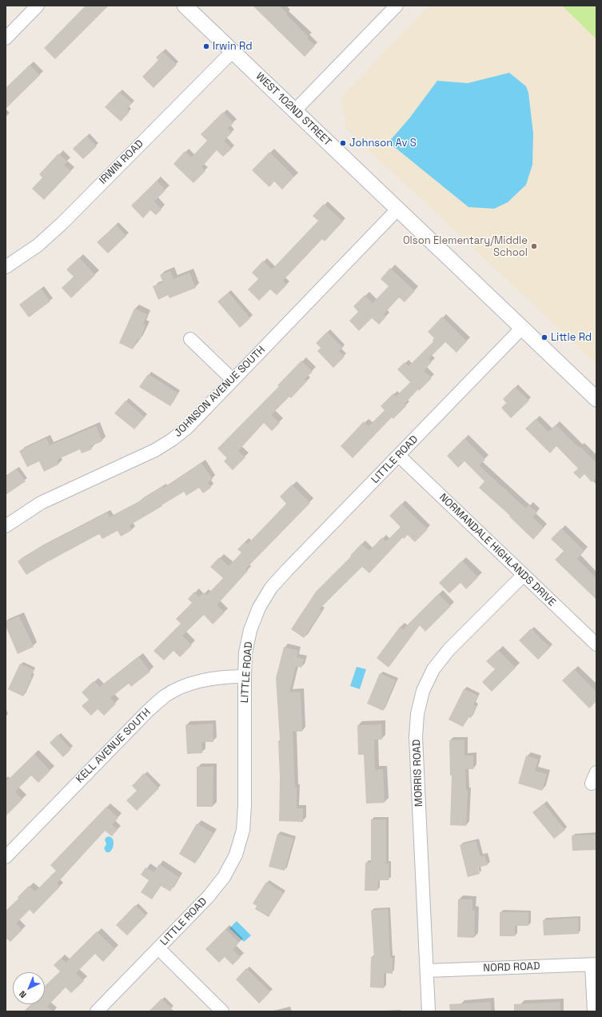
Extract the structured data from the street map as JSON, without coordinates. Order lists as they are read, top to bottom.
{
  "streets": {
    "street": [
      "WEST 102ND STREET",
      "IRWIN ROAD",
      "JOHNSON AVENUE SOUTH",
      "LITTLE ROAD",
      "NORMANDALE HIGHLANDS DRIVE",
      "KELL AVENUE SOUTH",
      "MORRIS ROAD",
      "NORD ROAD"
    ]
  },
  "crossings": [
    ["WEST 102ND STREET", "IRWIN ROAD"],
    ["WEST 102ND STREET", "JOHNSON AVENUE SOUTH"],
    ["WEST 102ND STREET", "LITTLE ROAD"],
    ["LITTLE ROAD", "NORMANDALE HIGHLANDS DRIVE"],
    ["LITTLE ROAD", "KELL AVENUE SOUTH"],
    ["NORMANDALE HIGHLANDS DRIVE", "MORRIS ROAD"],
    ["MORRIS ROAD", "NORD ROAD"]
  ],
  "places": [
    "Irwin Rd",
    "Johnson Av S",
    "Olson Elementary/Middle School",
    "Little Rd"
  ],
  "north": "bottom left"
}
